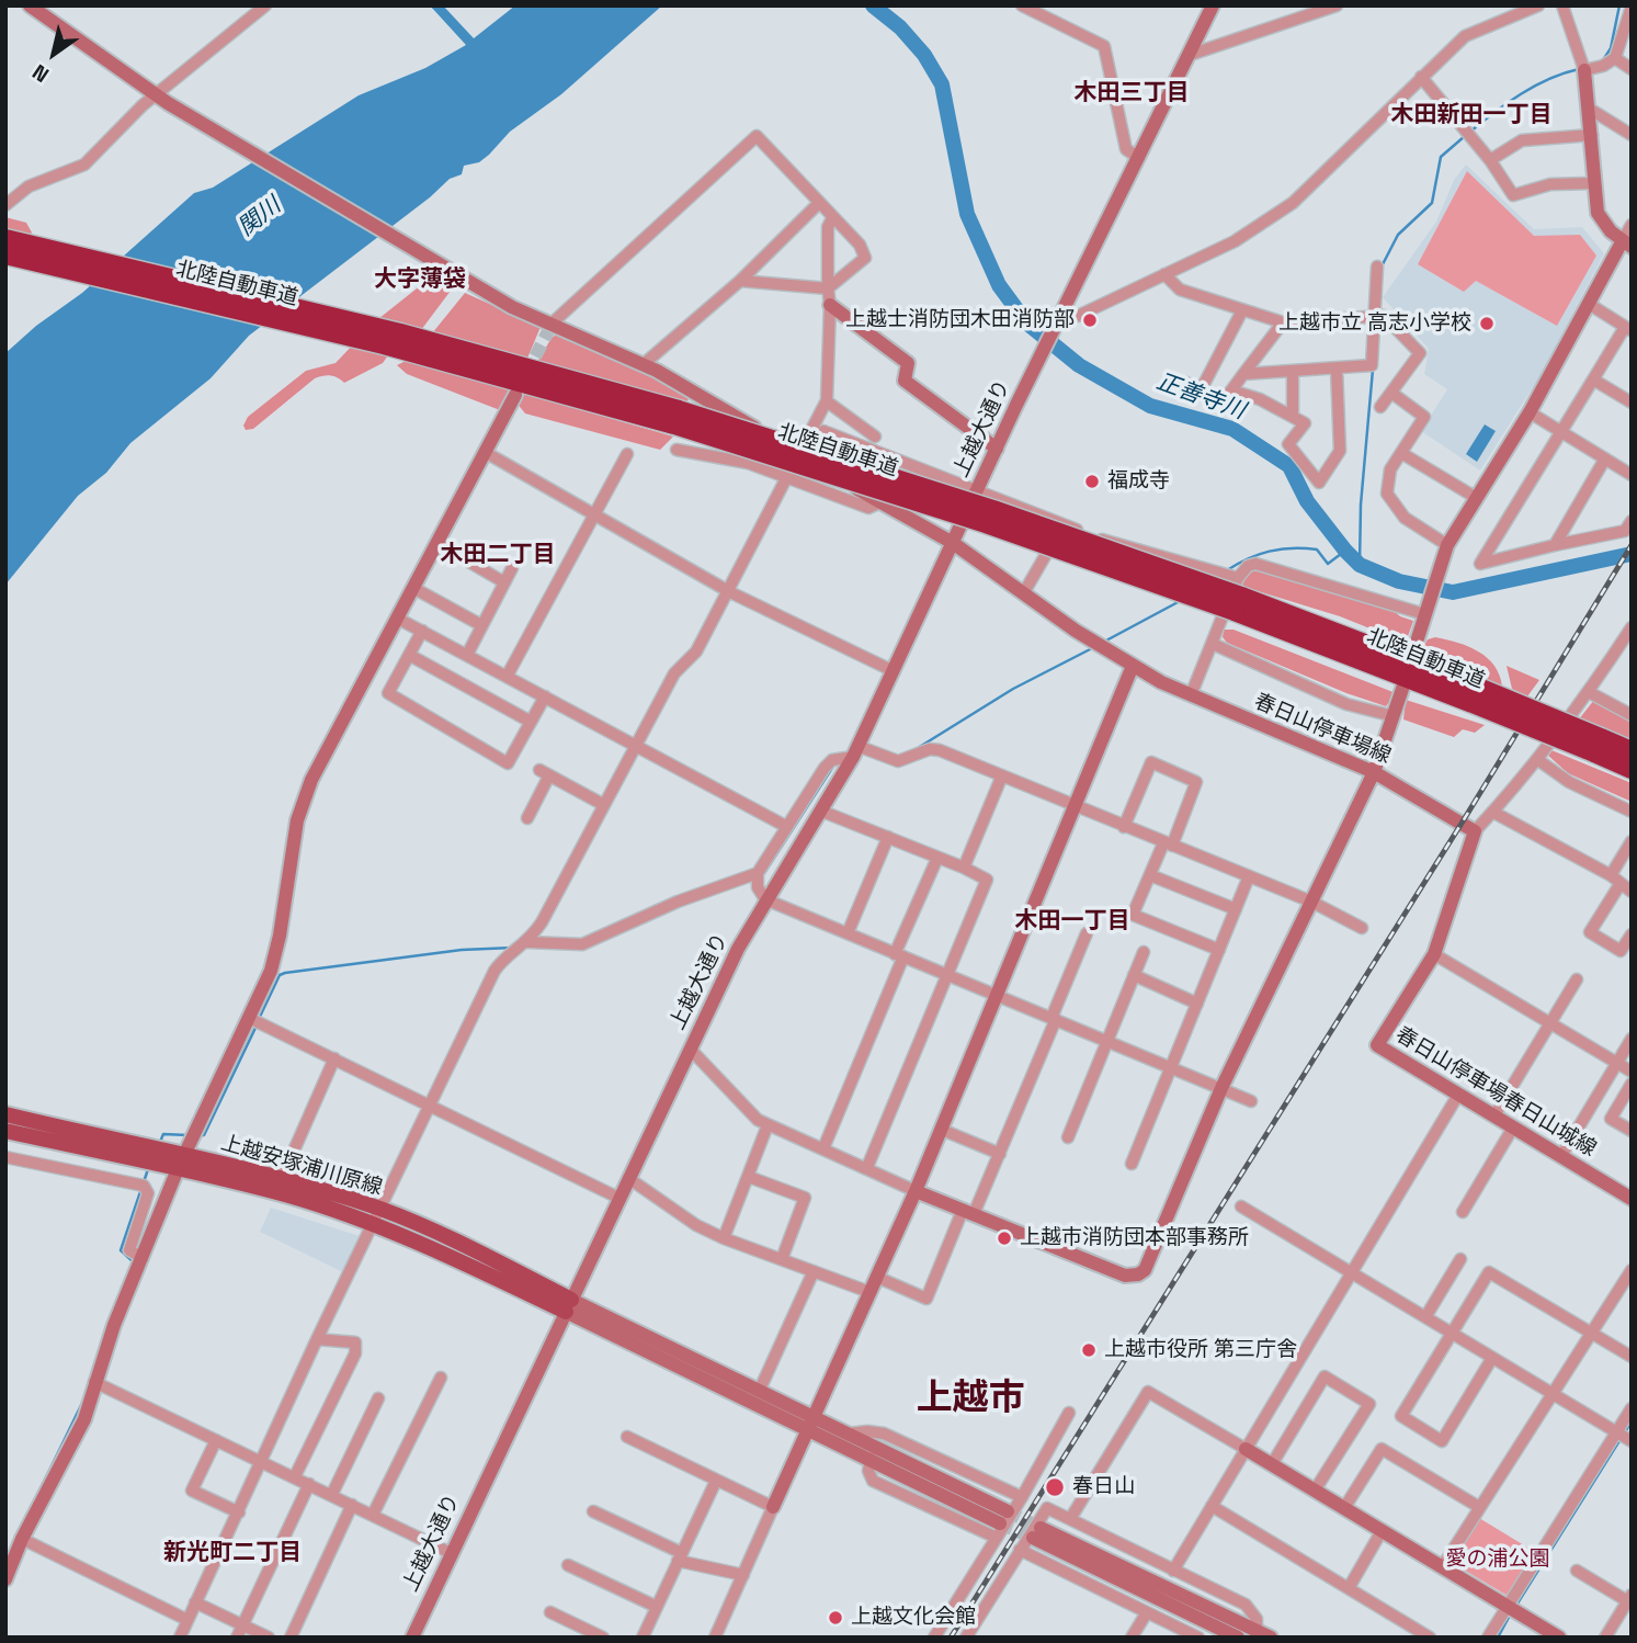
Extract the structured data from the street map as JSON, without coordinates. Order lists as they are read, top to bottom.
{
  "streets": {
    "highway": ["北陸自動車道"],
    "main road": ["上越安塚浦川原線"],
    "street": ["上越大通り", "春日山停車場線", "春日山停車場春日山城線"]
  },
  "crossings": [
    ["上越大通り", "春日山停車場線"],
    ["上越大通り", "上越安塚浦川原線"]
  ],
  "districts": [
    "木田三丁目",
    "木田新田一丁目",
    "大字薄袋",
    "木田二丁目",
    "木田一丁目",
    "上越市",
    "新光町二丁目"
  ],
  "water": ["関川", "正善寺川"],
  "parks": ["愛の浦公園"],
  "places": [
    "上越士消防団木田消防部",
    "上越市立 高志小学校",
    "福成寺",
    "上越市消防団本部事務所",
    "上越市役所 第三庁舎",
    "春日山",
    "上越文化会館"
  ],
  "north": "bottom left"
}
